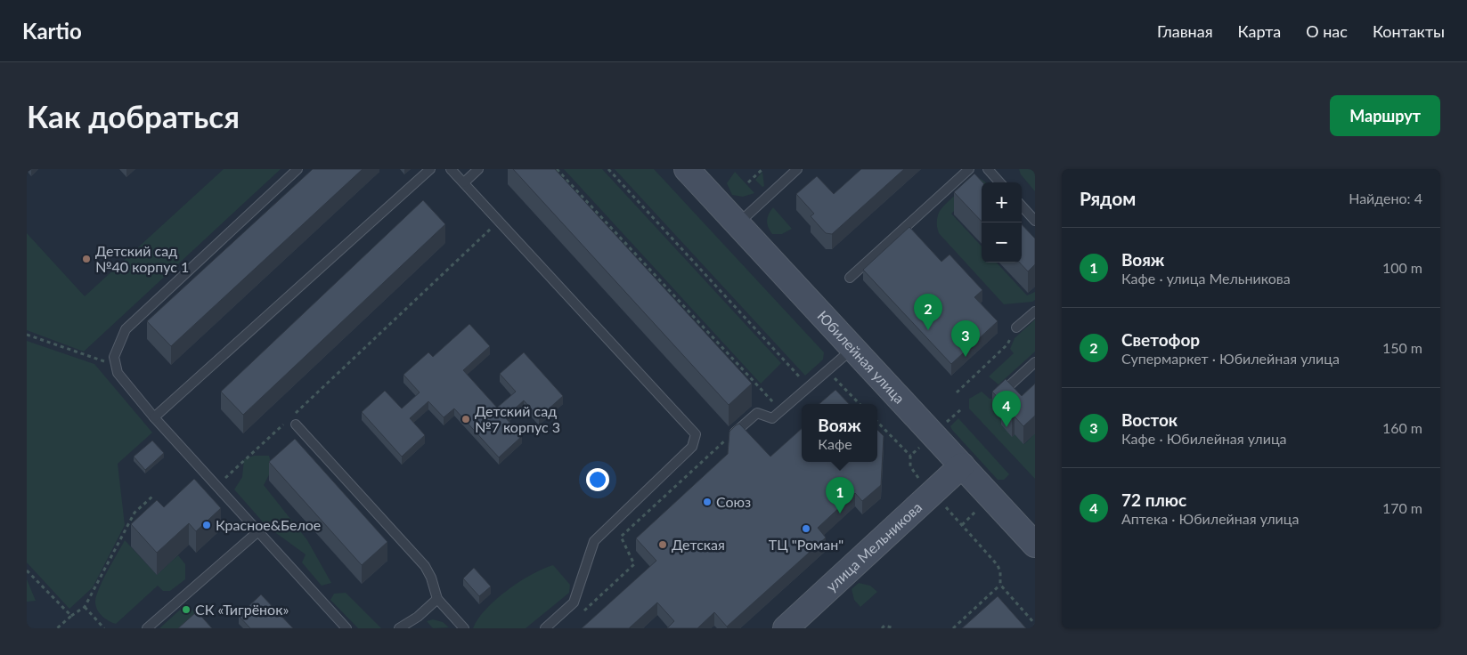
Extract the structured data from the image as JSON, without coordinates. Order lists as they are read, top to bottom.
{
  "streets": {
    "main road": ["Юбилейная улица", "улица Мельникова"]
  },
  "crossings": [
    ["Юбилейная улица", "улица Мельникова"]
  ],
  "places": [
    "Детский сад №40 корпус 1",
    "Детский сад №7 корпус 3",
    "Союз",
    "Красное&Белое",
    "ТЦ \"Роман\"",
    "Детская",
    "СК «Тигрёнок»"
  ],
  "page": {
    "header": "Kartio",
    "nav": [
      "Главная",
      "Карта",
      "О нас",
      "Контакты"
    ],
    "buttons": "Маршрут",
    "title": "Как добраться",
    "heading": ["Рядом", "Найдено: 4"],
    "map_buttons": ["+", "−"],
    "list": [
      {
        "mark": "1",
        "name": "Вояж",
        "note": "Кафе · улица Мельникова",
        "value": "100 m"
      },
      {
        "mark": "2",
        "name": "Светофор",
        "note": "Супермаркет · Юбилейная улица",
        "value": "150 m"
      },
      {
        "mark": "3",
        "name": "Восток",
        "note": "Кафе · Юбилейная улица",
        "value": "160 m"
      },
      {
        "mark": "4",
        "name": "72 плюс",
        "note": "Аптека · Юбилейная улица",
        "value": "170 m"
      }
    ],
    "pins": [
      "2",
      "3",
      "4",
      "1"
    ],
    "popup": ["Вояж", "Кафе"]
  }
}
